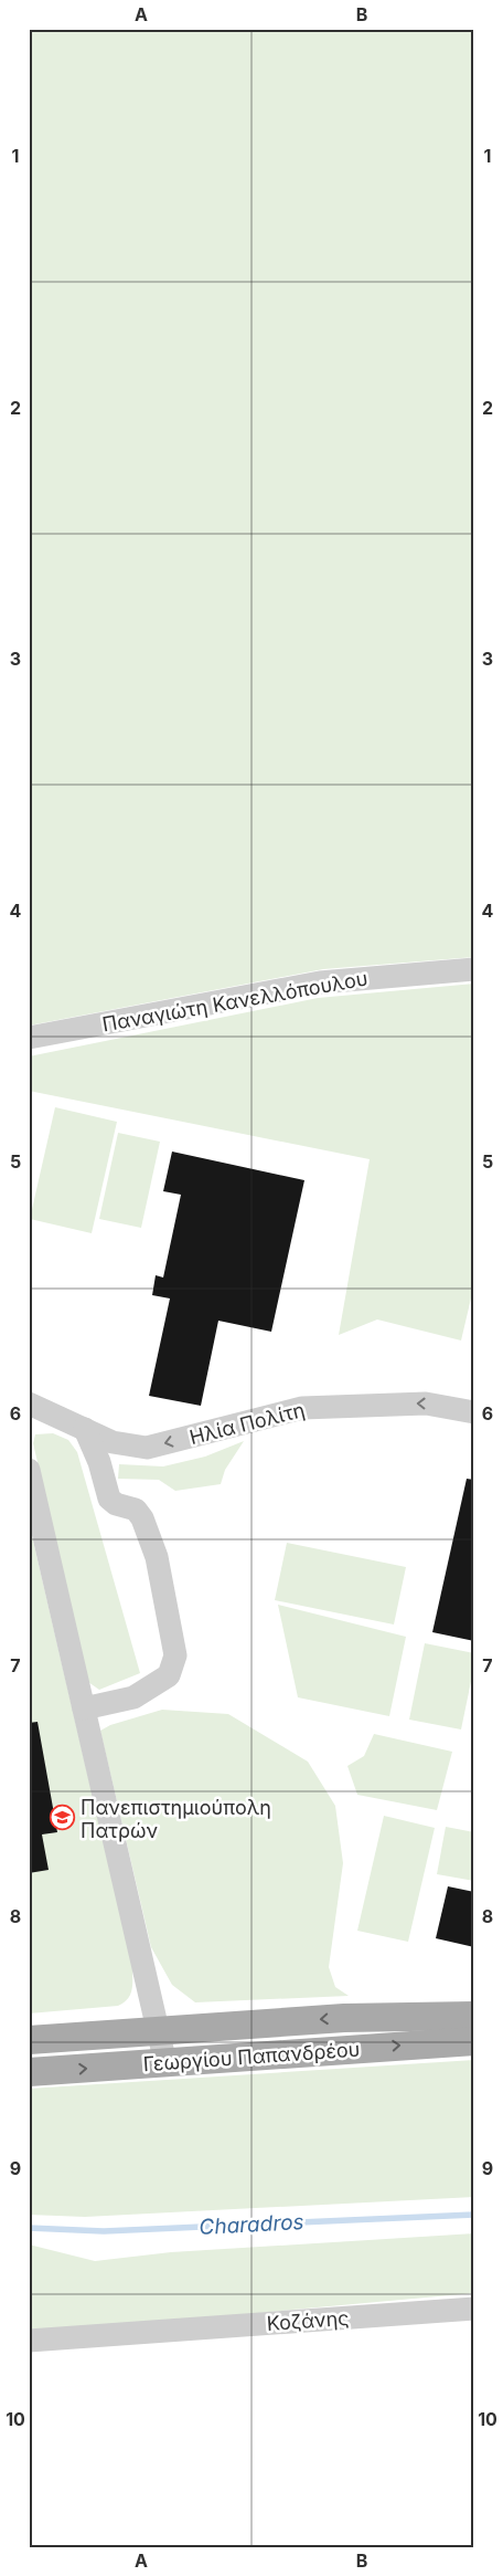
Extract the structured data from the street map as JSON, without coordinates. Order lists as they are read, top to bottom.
{
  "streets": {
    "main road": ["Γεωργίου Παπανδρέου"],
    "street": ["Παναγιώτη Κανελλόπουλου", "Ηλία Πολίτη", "Κοζάνης"]
  },
  "one_way": ["Ηλία Πολίτη"],
  "water": ["Charadros"],
  "places": {
    "school or university": ["Πανεπιστημιούπολη Πατρών"]
  },
  "grid": {
    "columns": ["A", "B"],
    "rows": [
      "1",
      "2",
      "3",
      "4",
      "5",
      "6",
      "7",
      "8",
      "9",
      "10"
    ]
  }
}
